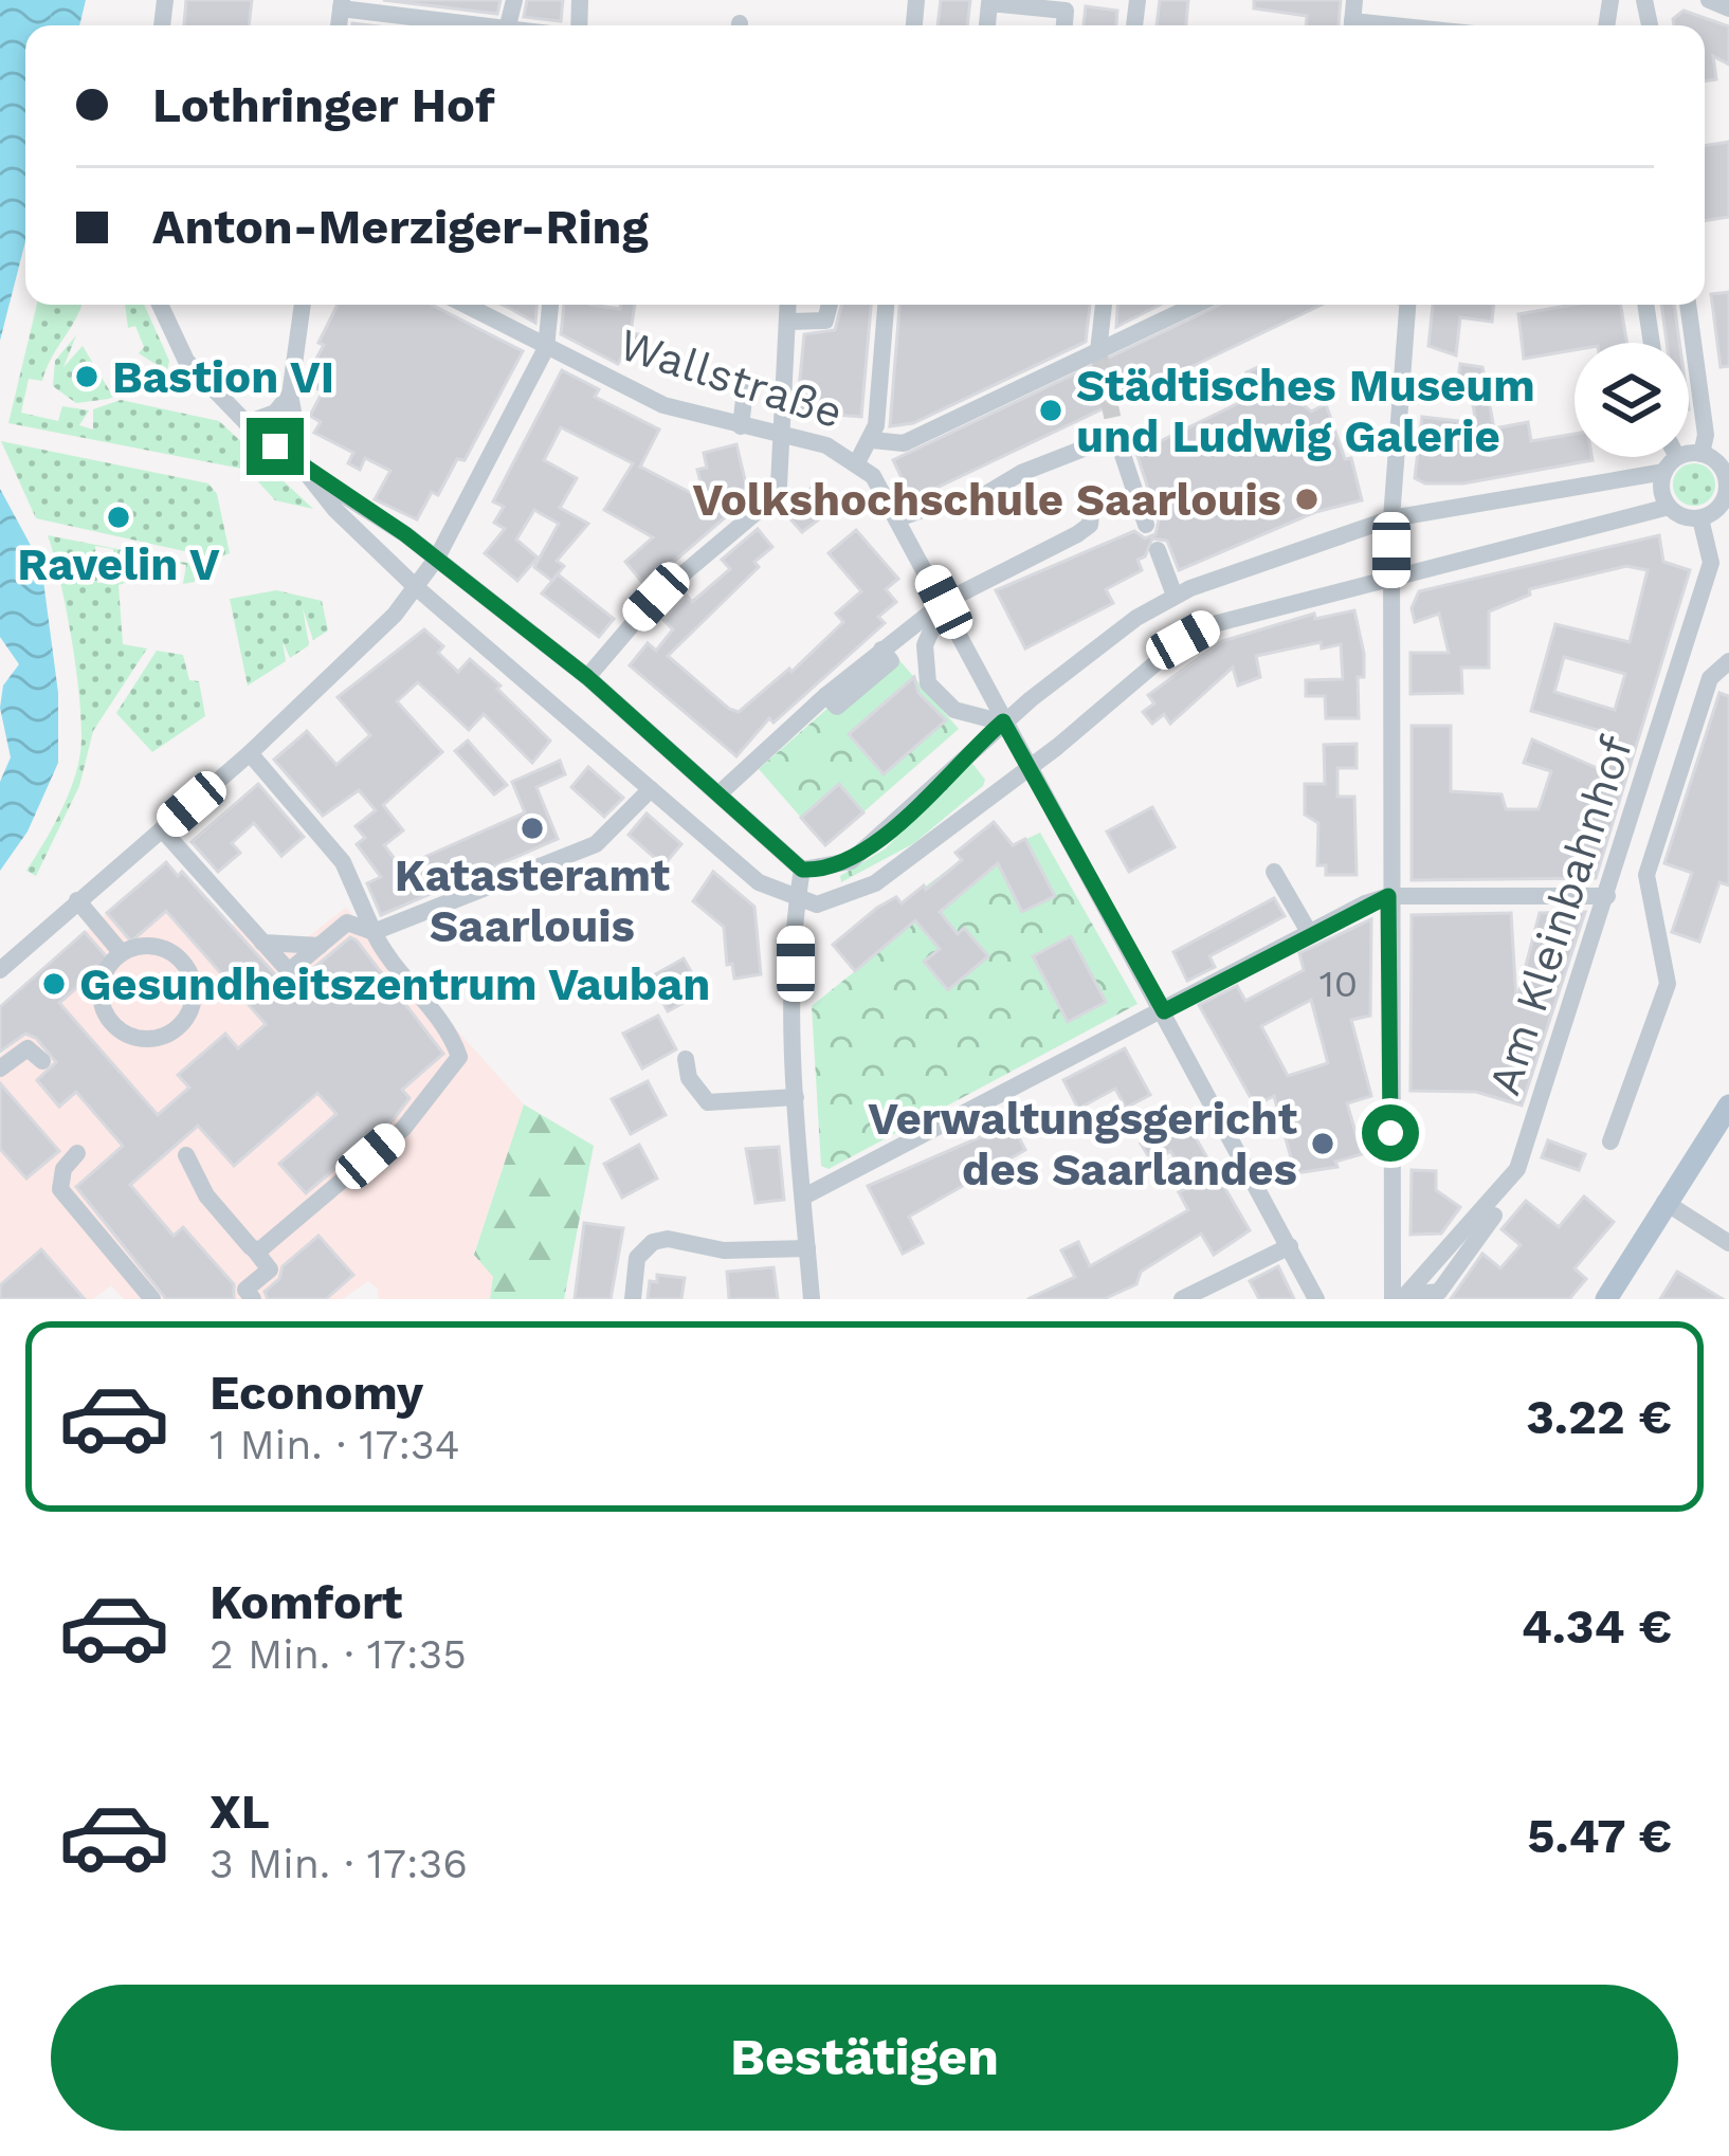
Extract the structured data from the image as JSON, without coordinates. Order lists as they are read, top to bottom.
{
  "streets": {
    "street": ["Wallstraße", "Am Kleinbahnhof"]
  },
  "places": [
    "Bastion VI",
    "Städtisches Museum und Ludwig Galerie",
    "Volkshochschule Saarlouis",
    "Ravelin V",
    "Katasteramt Saarlouis",
    "Gesundheitszentrum Vauban",
    "Verwaltungsgericht des Saarlandes"
  ],
  "house_numbers": ["10"],
  "page": {
    "banner": ["Lothringer Hof", "Anton-Merziger-Ring"],
    "list": [
      {
        "name": "Economy",
        "note": "1 Min. · 17:34",
        "value": "3.22 €"
      },
      {
        "name": "Komfort",
        "note": "2 Min. · 17:35",
        "value": "4.34 €"
      },
      {
        "name": "XL",
        "note": "3 Min. · 17:36",
        "value": "5.47 €"
      }
    ],
    "buttons": "Bestätigen"
  }
}
